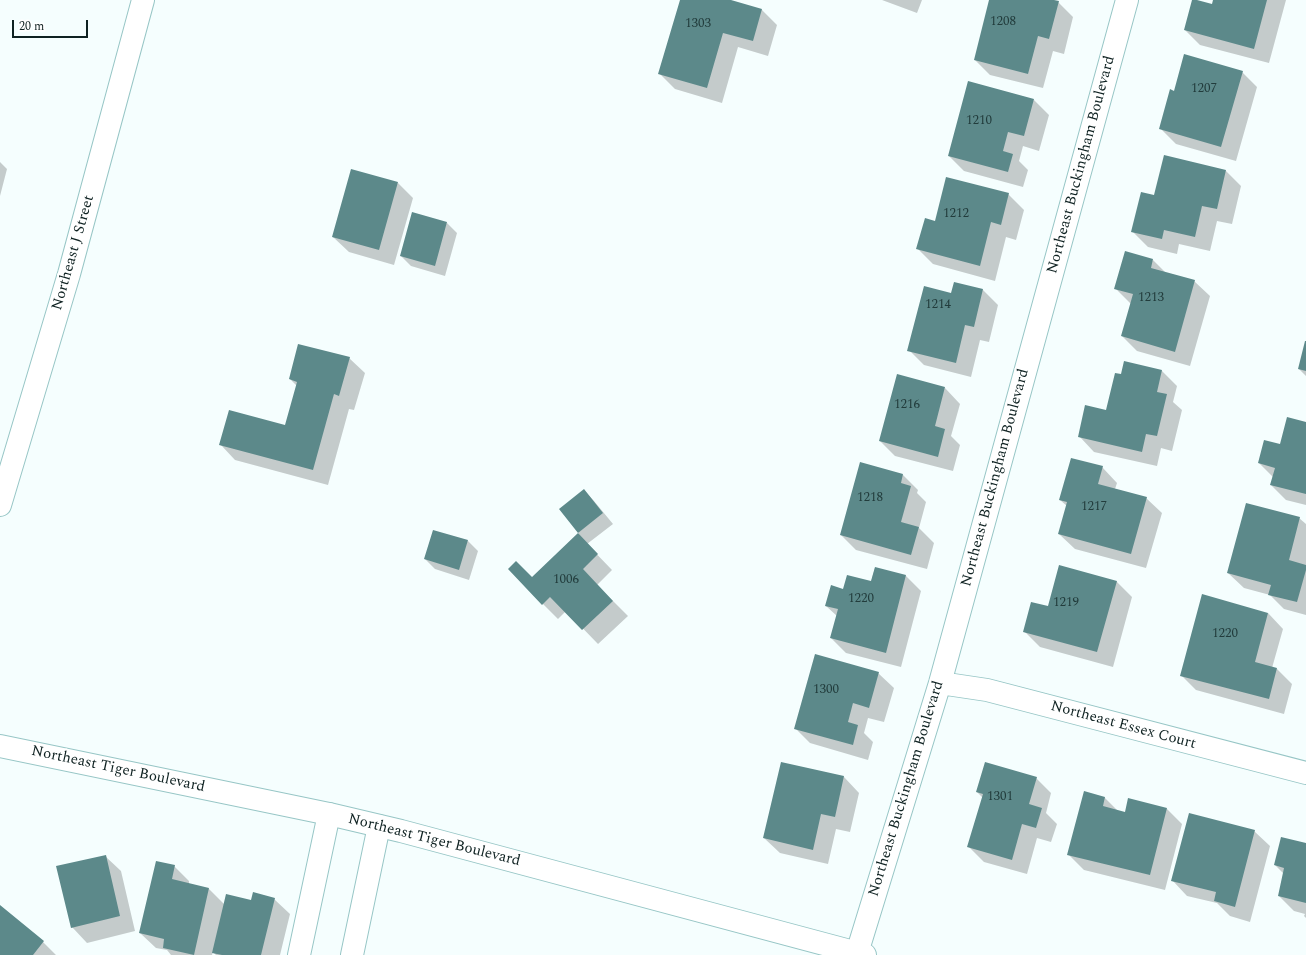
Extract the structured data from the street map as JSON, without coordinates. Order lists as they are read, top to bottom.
{
  "streets": {
    "street": [
      "Northeast Buckingham Boulevard",
      "Northeast J Street",
      "Northeast Essex Court",
      "Northeast Tiger Boulevard"
    ]
  },
  "crossings": [
    ["Northeast Buckingham Boulevard", "Northeast Essex Court"],
    ["Northeast Buckingham Boulevard", "Northeast Tiger Boulevard"]
  ],
  "house_numbers": [
    "1208",
    "1303",
    "1207",
    "1210",
    "1212",
    "1213",
    "1214",
    "1216",
    "1218",
    "1217",
    "1006",
    "1220",
    "1219",
    "1220",
    "1300",
    "1301"
  ],
  "scale_bar": "20 m"
}
